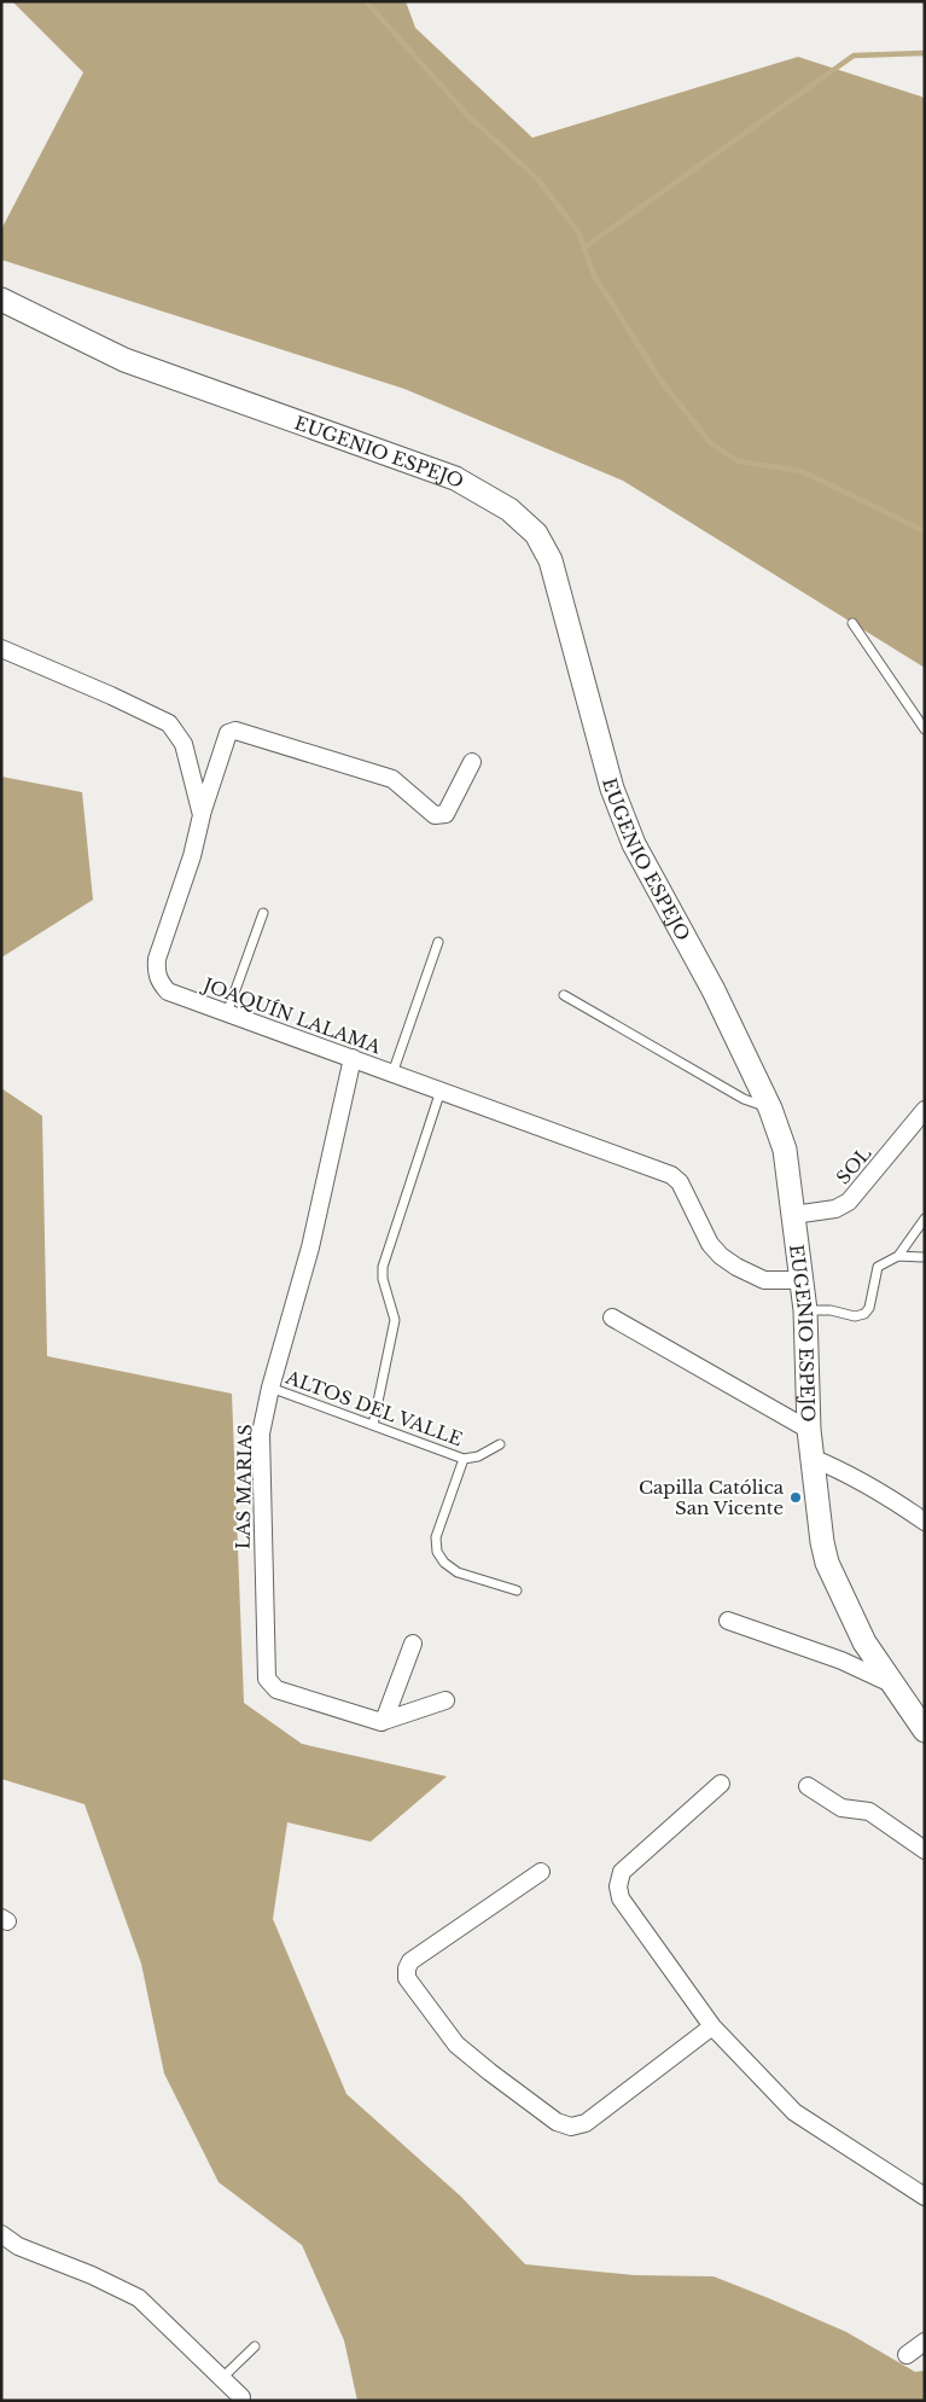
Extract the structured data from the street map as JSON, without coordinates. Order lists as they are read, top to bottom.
{
  "streets": {
    "street": [
      "EUGENIO ESPEJO",
      "JOAQUÍN LALAMA",
      "SOL",
      "LAS MARIAS"
    ],
    "lane": ["ALTOS DEL VALLE"]
  },
  "crossings": [
    ["EUGENIO ESPEJO", "JOAQUÍN LALAMA"],
    ["EUGENIO ESPEJO", "SOL"],
    ["JOAQUÍN LALAMA", "LAS MARIAS"],
    ["ALTOS DEL VALLE", "LAS MARIAS"]
  ],
  "places": ["Capilla Católica San Vicente"]
}
